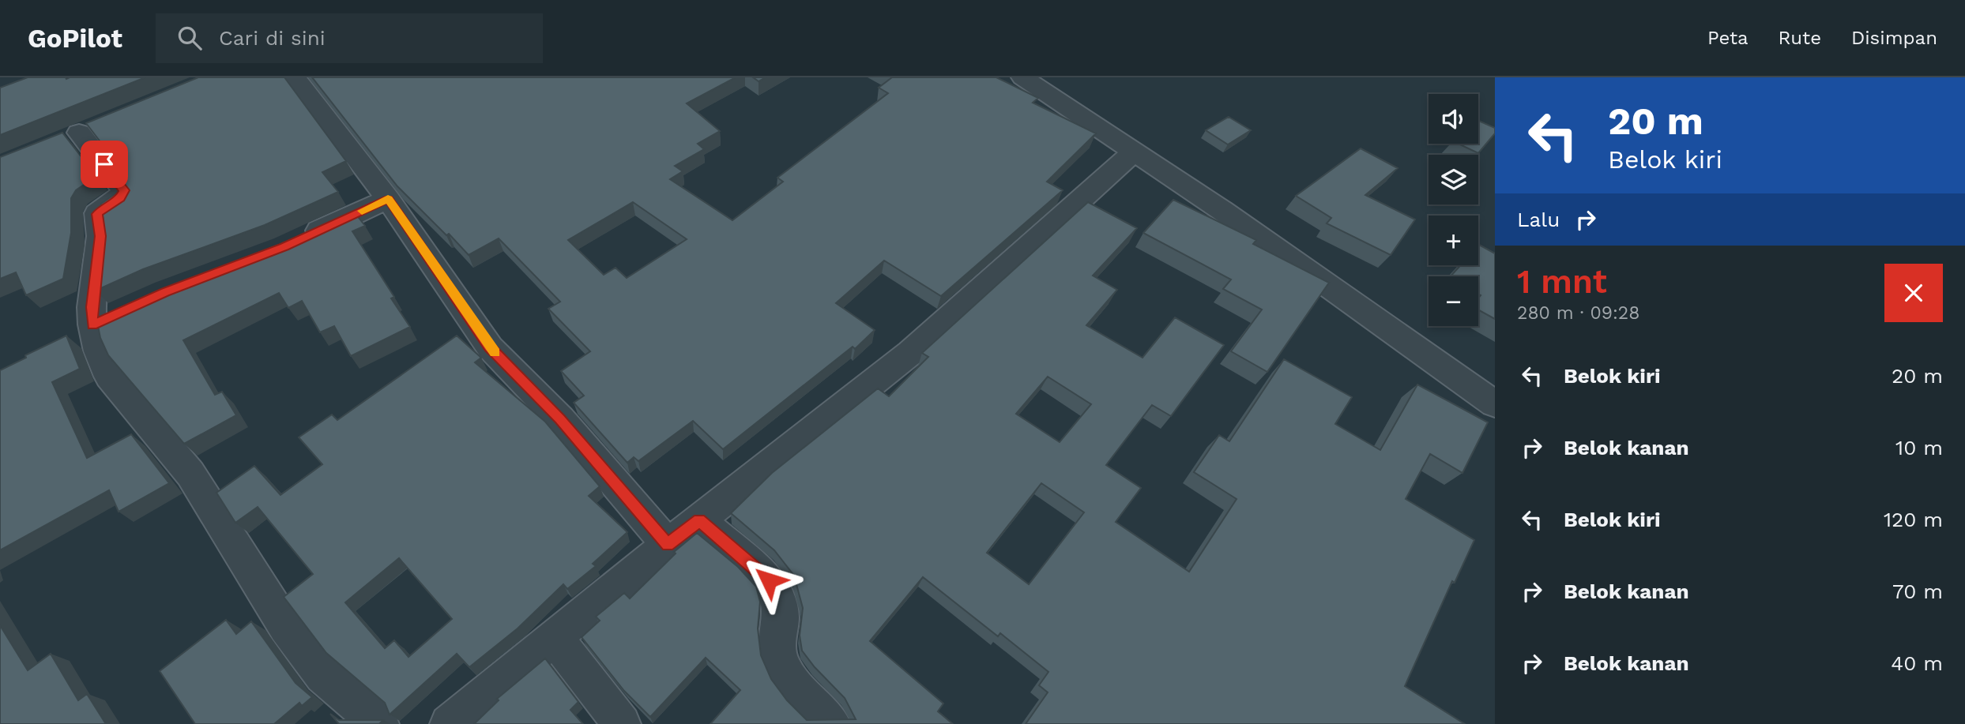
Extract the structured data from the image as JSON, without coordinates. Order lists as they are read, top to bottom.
{
  "page": {
    "header": "GoPilot",
    "search": "Cari di sini",
    "nav": ["Peta", "Rute", "Disimpan"],
    "turn": ["20 m", "Belok kiri"],
    "map_buttons": ["+", "−"],
    "then": "Lalu",
    "heading": ["1 mnt", "280 m · 09:28"],
    "list": [
      {
        "name": "Belok kiri",
        "value": "20 m"
      },
      {
        "name": "Belok kanan",
        "value": "10 m"
      },
      {
        "name": "Belok kiri",
        "value": "120 m"
      },
      {
        "name": "Belok kanan",
        "value": "70 m"
      },
      {
        "name": "Belok kanan",
        "value": "40 m"
      }
    ]
  }
}
